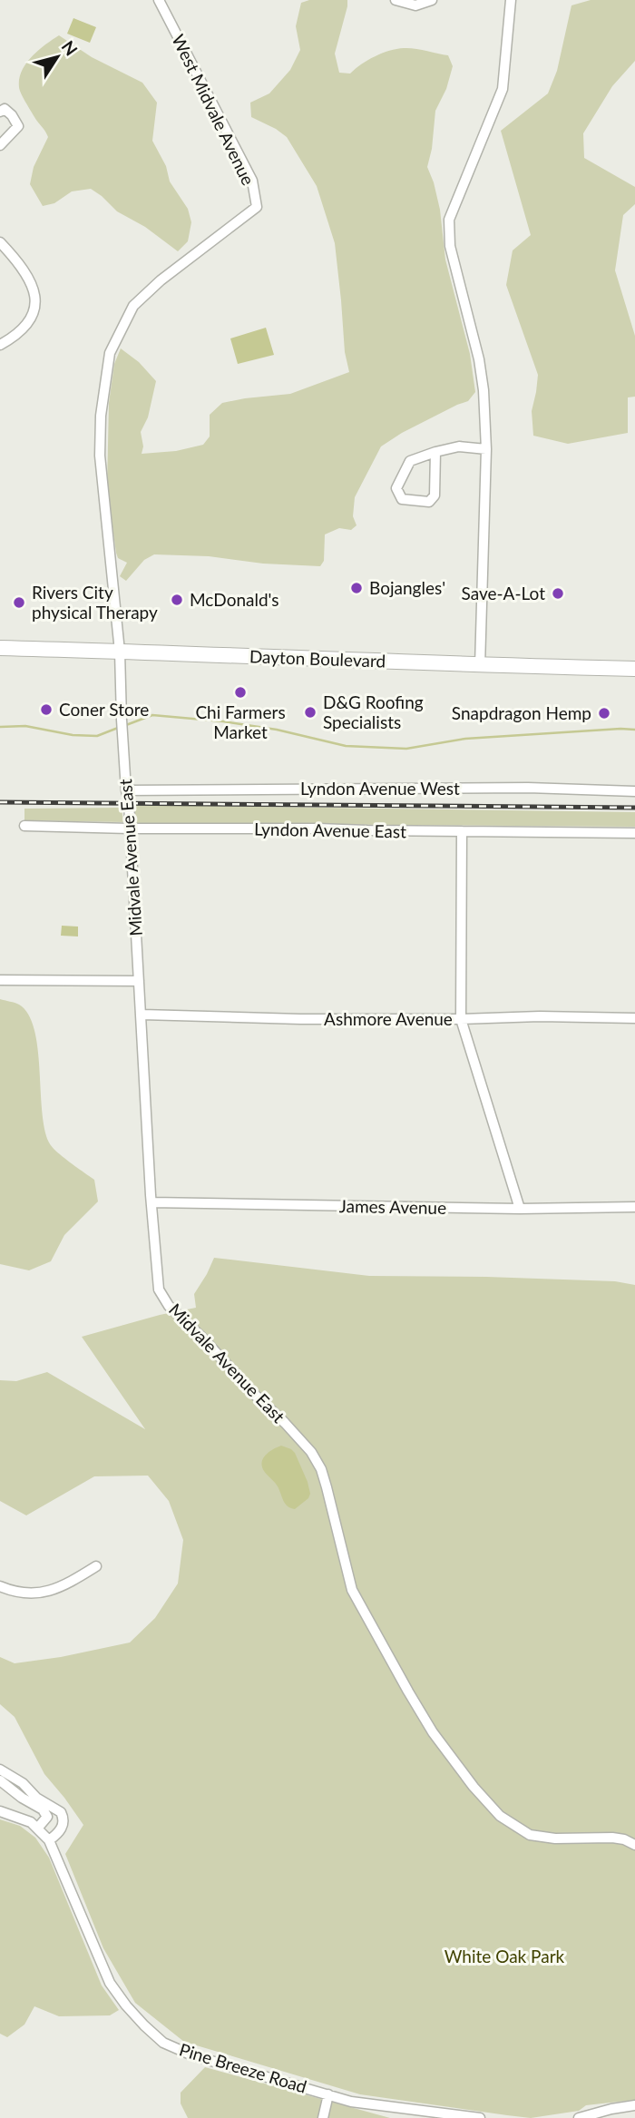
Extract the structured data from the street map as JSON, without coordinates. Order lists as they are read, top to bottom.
{
  "streets": {
    "main road": ["Dayton Boulevard"],
    "street": [
      "West Midvale Avenue",
      "Lyndon Avenue West",
      "Lyndon Avenue East",
      "Midvale Avenue East",
      "Ashmore Avenue",
      "James Avenue",
      "Pine Breeze Road"
    ]
  },
  "crossings": [
    ["West Midvale Avenue", "Dayton Boulevard"],
    ["West Midvale Avenue", "Midvale Avenue East"],
    ["Dayton Boulevard", "Midvale Avenue East"],
    ["Lyndon Avenue West", "Midvale Avenue East"],
    ["Lyndon Avenue East", "Midvale Avenue East"],
    ["Midvale Avenue East", "Ashmore Avenue"],
    ["Midvale Avenue East", "James Avenue"]
  ],
  "parks": ["White Oak Park"],
  "places": [
    "Bojangles'",
    "Save-A-Lot",
    "McDonald's",
    "Rivers City physical Therapy",
    "Chi Farmers Market",
    "Coner Store",
    "D&G Roofing Specialists",
    "Snapdragon Hemp"
  ],
  "north": "top right"
}
